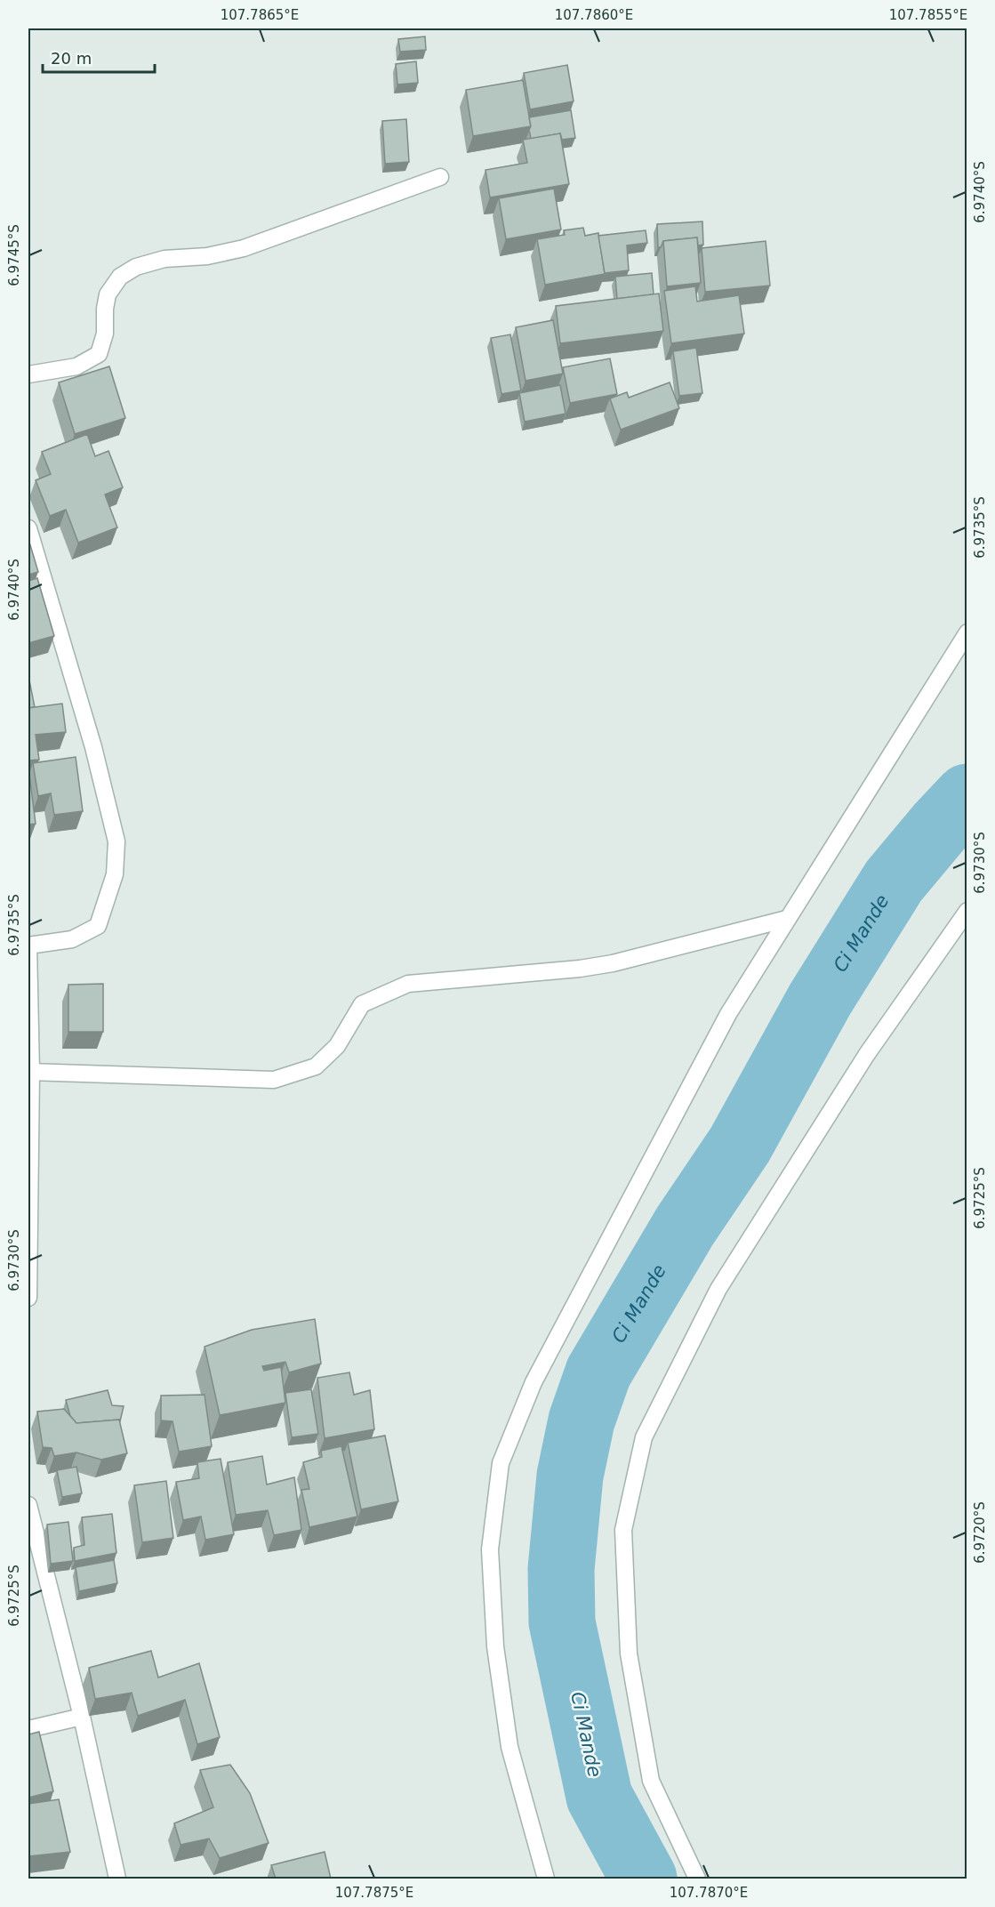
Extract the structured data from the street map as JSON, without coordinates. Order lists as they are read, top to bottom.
{
  "water": ["Ci Mande"],
  "scale_bar": "20 m",
  "coordinates": [
    "107.7865°E",
    "107.7860°E",
    "107.7855°E",
    "6.9740°S",
    "6.9745°S",
    "6.9735°S",
    "6.9730°S",
    "6.9725°S",
    "6.9720°S",
    "107.7875°E",
    "107.7870°E"
  ]
}
